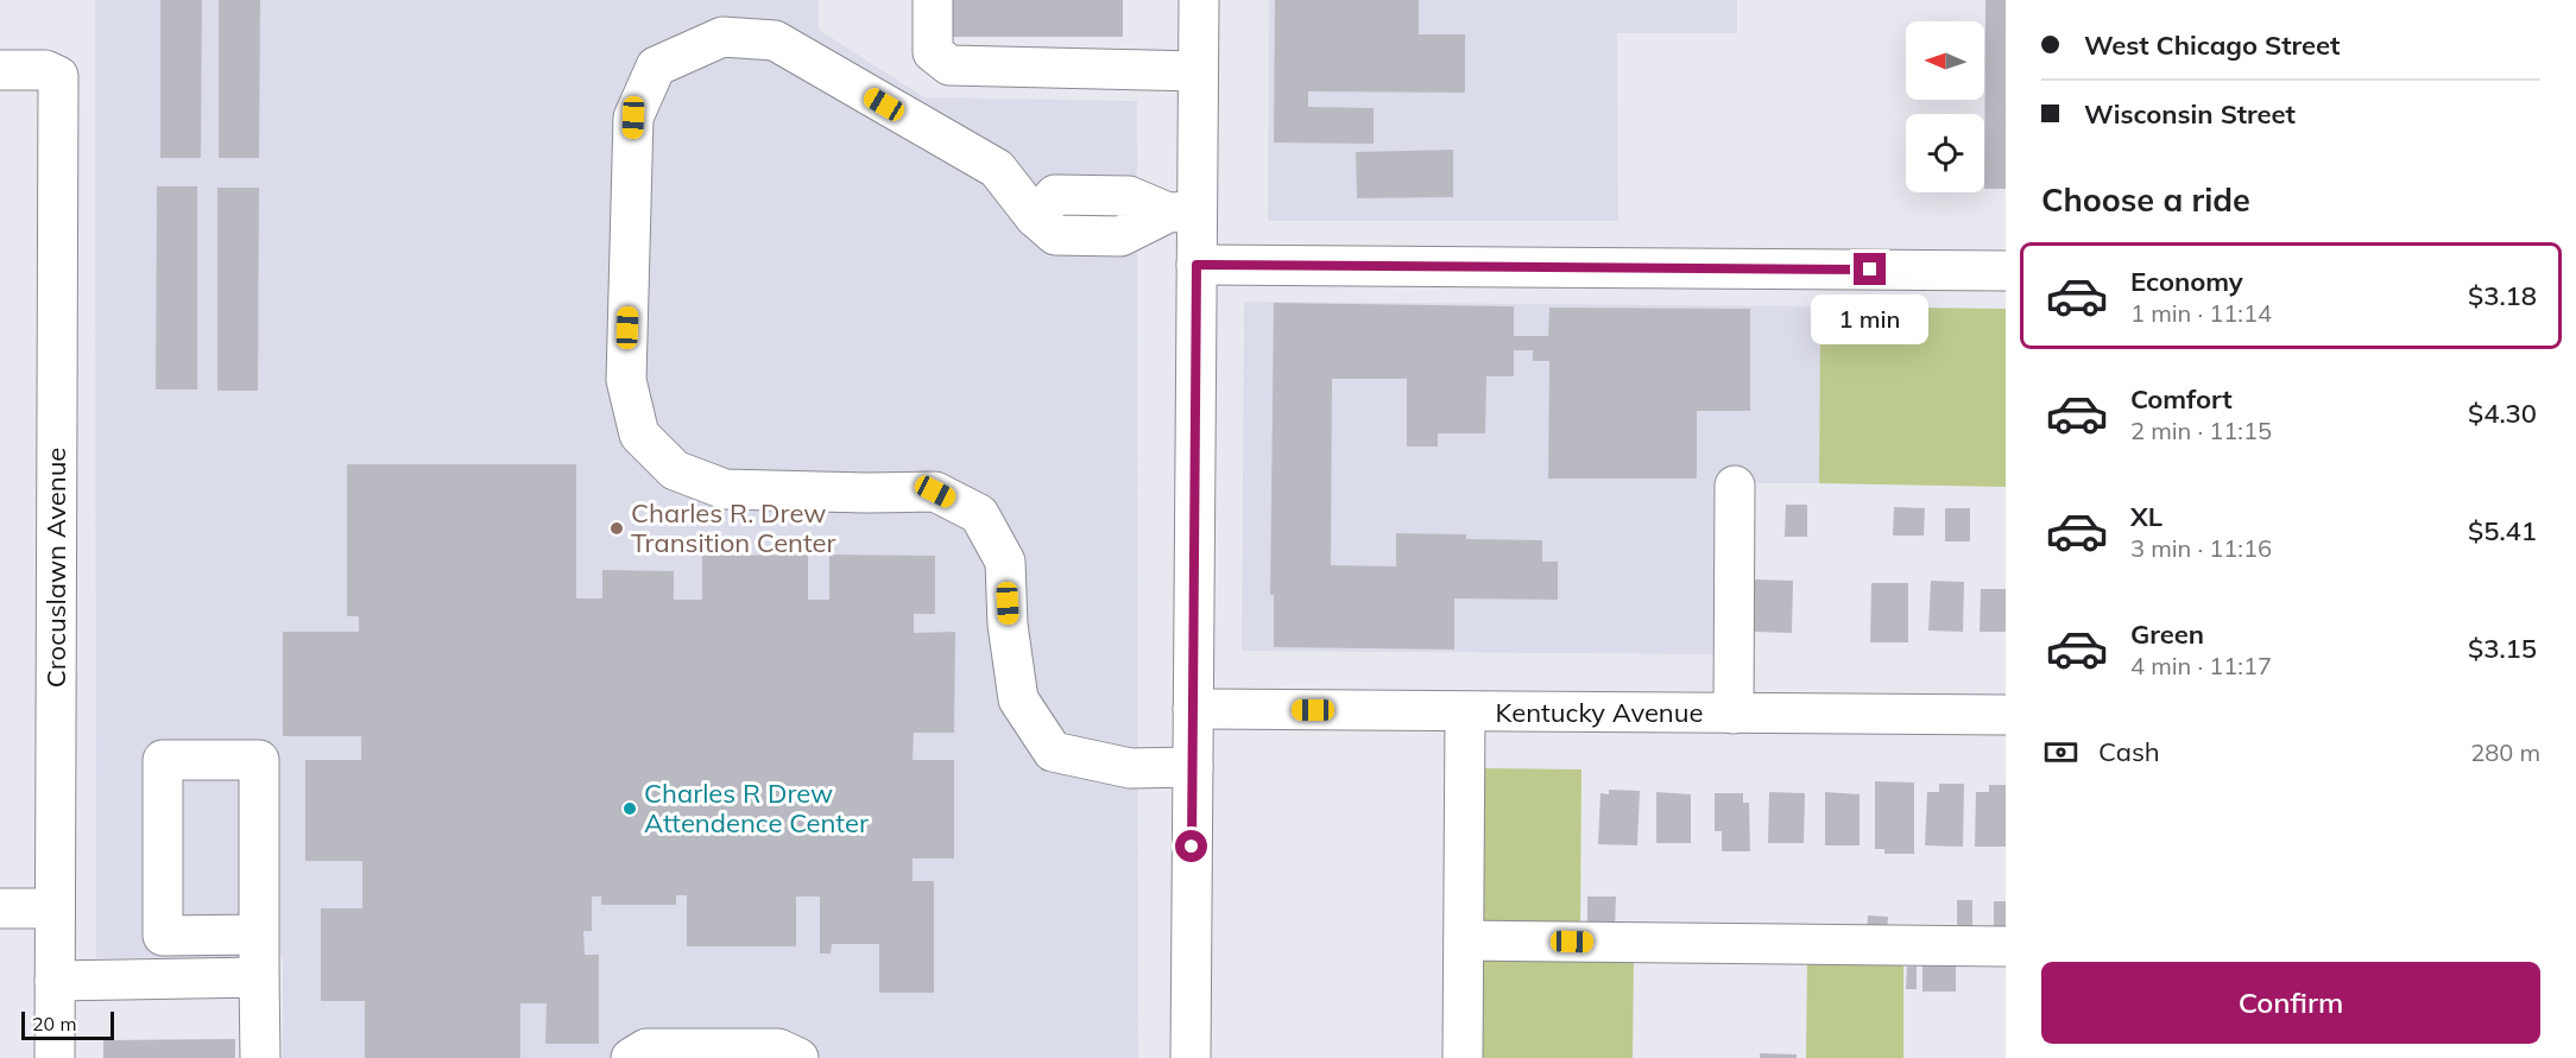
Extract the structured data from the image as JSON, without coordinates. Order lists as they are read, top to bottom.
{
  "streets": {
    "street": ["Crocuslawn Avenue", "Kentucky Avenue"]
  },
  "places": ["Charles R. Drew Transition Center", "Charles R Drew Attendence Center"],
  "scale_bar": "20 m",
  "north": "left",
  "page": {
    "banner": ["West Chicago Street", "Wisconsin Street"],
    "heading": "Choose a ride",
    "list": [
      {
        "name": "Economy",
        "note": "1 min · 11:14",
        "value": "$3.18"
      },
      {
        "name": "Comfort",
        "note": "2 min · 11:15",
        "value": "$4.30"
      },
      {
        "name": "XL",
        "note": "3 min · 11:16",
        "value": "$5.41"
      },
      {
        "name": "Green",
        "note": "4 min · 11:17",
        "value": "$3.15"
      }
    ],
    "bubble": "1 min",
    "pay": ["Cash", "280 m"],
    "buttons": "Confirm",
    "scale": "20 m"
  }
}
